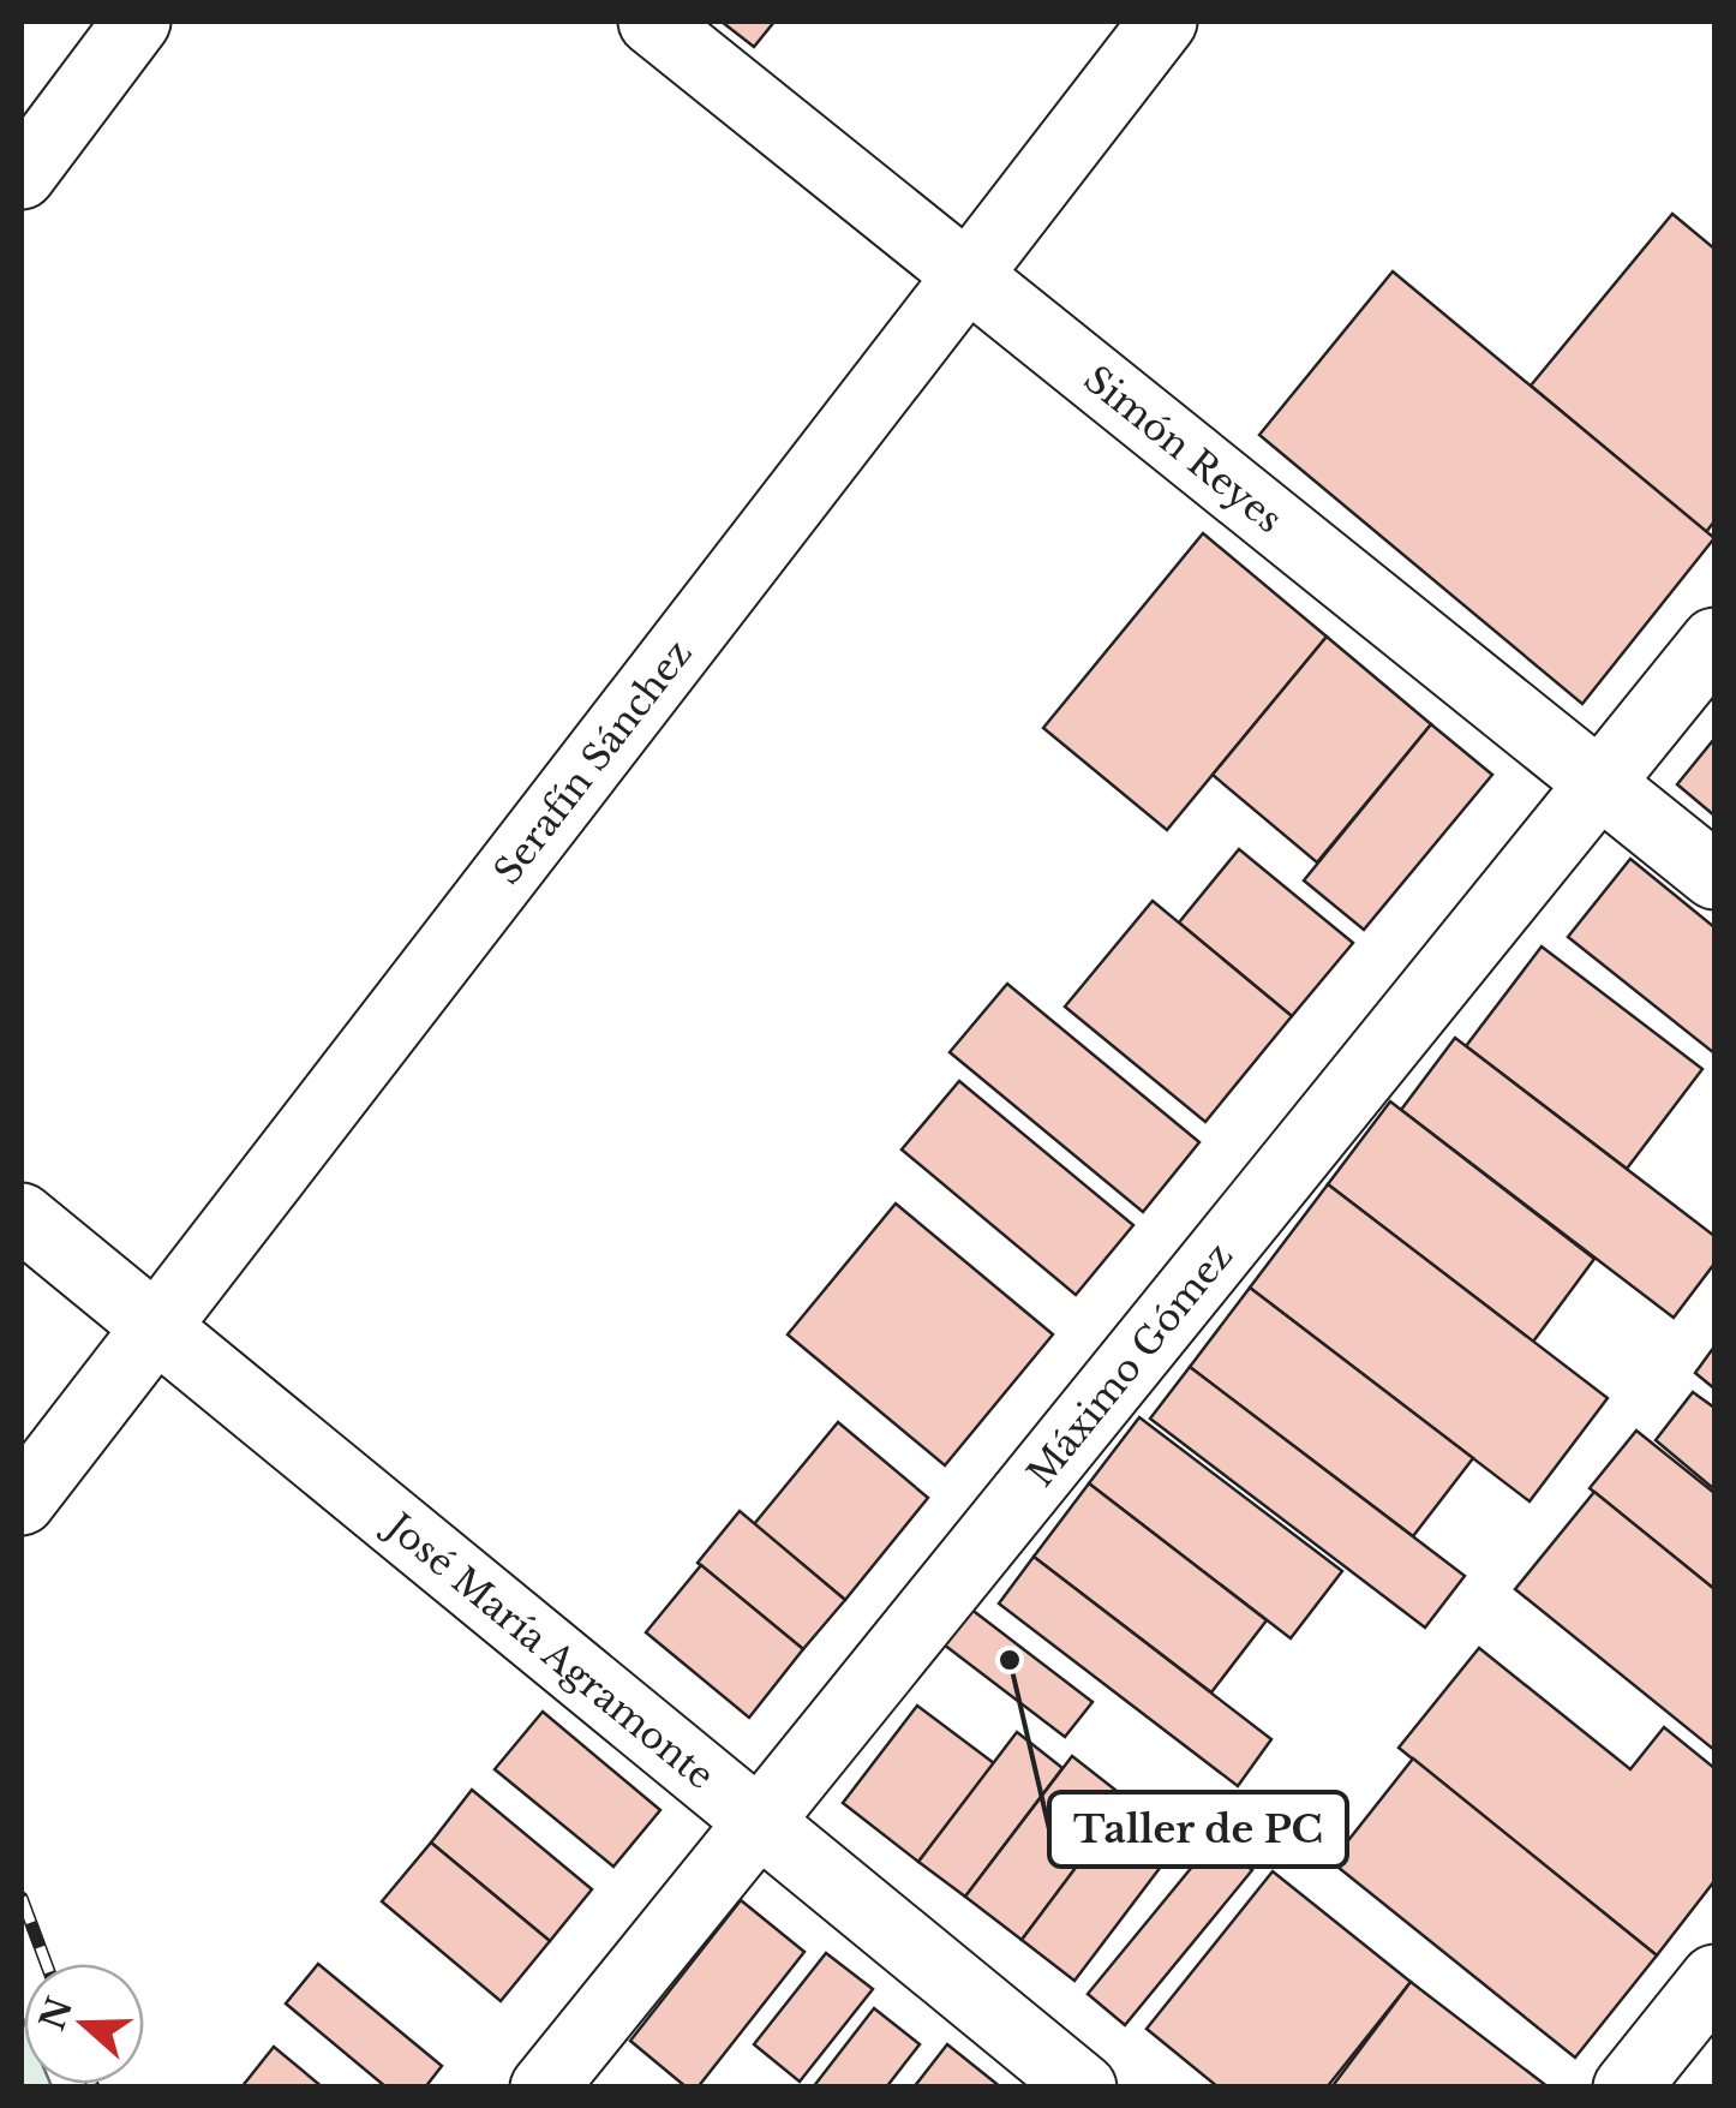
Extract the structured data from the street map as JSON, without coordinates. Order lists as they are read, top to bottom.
{
  "streets": {
    "street": [
      "Simón Reyes",
      "Serafín Sánchez",
      "Máximo Gómez",
      "José María Agramonte"
    ]
  },
  "crossings": [
    ["Simón Reyes", "Serafín Sánchez"],
    ["Simón Reyes", "Máximo Gómez"],
    ["Serafín Sánchez", "José María Agramonte"],
    ["Máximo Gómez", "José María Agramonte"]
  ],
  "places": ["Taller de PC"],
  "north": "left"
}
